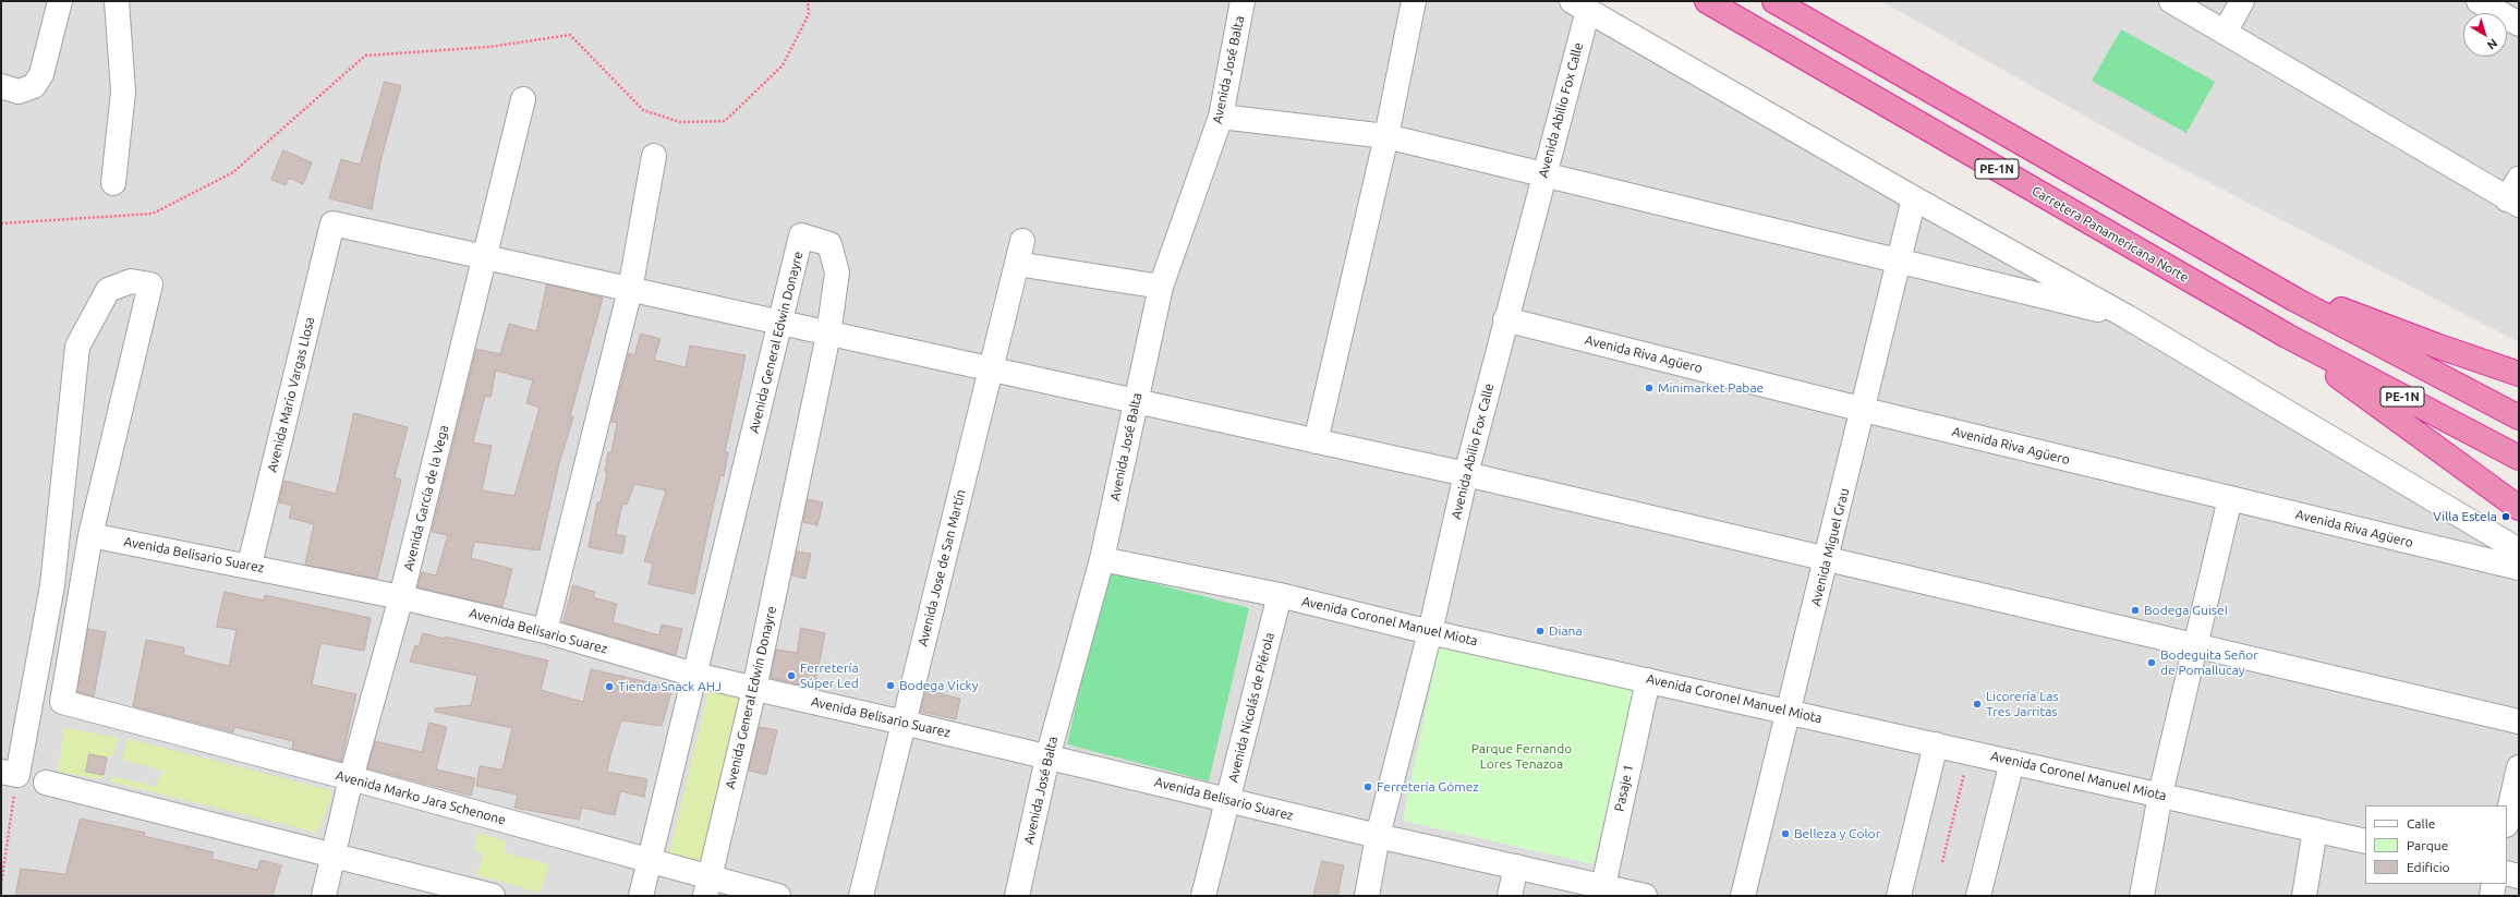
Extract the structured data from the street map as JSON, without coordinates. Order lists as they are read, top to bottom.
{
  "streets": {
    "highway": ["PE-1N", "Carretera Panamericana Norte"],
    "street": [
      "Avenida José Balta",
      "Avenida Abilio Fox Calle",
      "Avenida General Edwin Donayre",
      "Avenida Riva Agüero",
      "Avenida Mario Vargas Llosa",
      "Avenida García de la Vega",
      "Avenida Miguel Grau",
      "Avenida Belisario Suarez",
      "Avenida Jose de San Martín",
      "Avenida Coronel Manuel Miota",
      "Avenida Nicolás de Piérola",
      "Pasaje 1",
      "Avenida Marko Jara Schenone"
    ]
  },
  "crossings": [
    ["Avenida José Balta", "Avenida Belisario Suarez"],
    ["Avenida José Balta", "Avenida Coronel Manuel Miota"],
    ["Avenida Abilio Fox Calle", "Avenida Riva Agüero"],
    ["Avenida Abilio Fox Calle", "Avenida Belisario Suarez"],
    ["Avenida Abilio Fox Calle", "Avenida Coronel Manuel Miota"],
    ["Avenida General Edwin Donayre", "Avenida Belisario Suarez"],
    ["Avenida General Edwin Donayre", "Avenida Marko Jara Schenone"],
    ["Avenida Riva Agüero", "Avenida Miguel Grau"],
    ["Avenida Mario Vargas Llosa", "Avenida García de la Vega"],
    ["Avenida Mario Vargas Llosa", "Avenida Belisario Suarez"],
    ["Avenida García de la Vega", "Avenida Belisario Suarez"],
    ["Avenida García de la Vega", "Avenida Marko Jara Schenone"],
    ["Avenida Miguel Grau", "Avenida Coronel Manuel Miota"],
    ["Avenida Belisario Suarez", "Avenida Jose de San Martín"],
    ["Avenida Belisario Suarez", "Avenida Nicolás de Piérola"],
    ["Avenida Belisario Suarez", "Pasaje 1"],
    ["Avenida Belisario Suarez", "Avenida Marko Jara Schenone"],
    ["Avenida Coronel Manuel Miota", "Avenida Nicolás de Piérola"],
    ["Avenida Coronel Manuel Miota", "Pasaje 1"]
  ],
  "parks": ["Parque Fernando Lores Tenazoa"],
  "places": [
    "Minimarket Pabae",
    "Villa Estela",
    "Bodega Guisel",
    "Diana",
    "Bodeguita Señor de Pomallucay",
    "Ferretería Súper Led",
    "Bodega Vicky",
    "Tienda Snack AHJ",
    "Licorería Las Tres Jarritas",
    "Ferretería Gómez",
    "Belleza y Color"
  ],
  "legend": ["Calle", "Parque", "Edificio"],
  "north": "bottom right"
}
